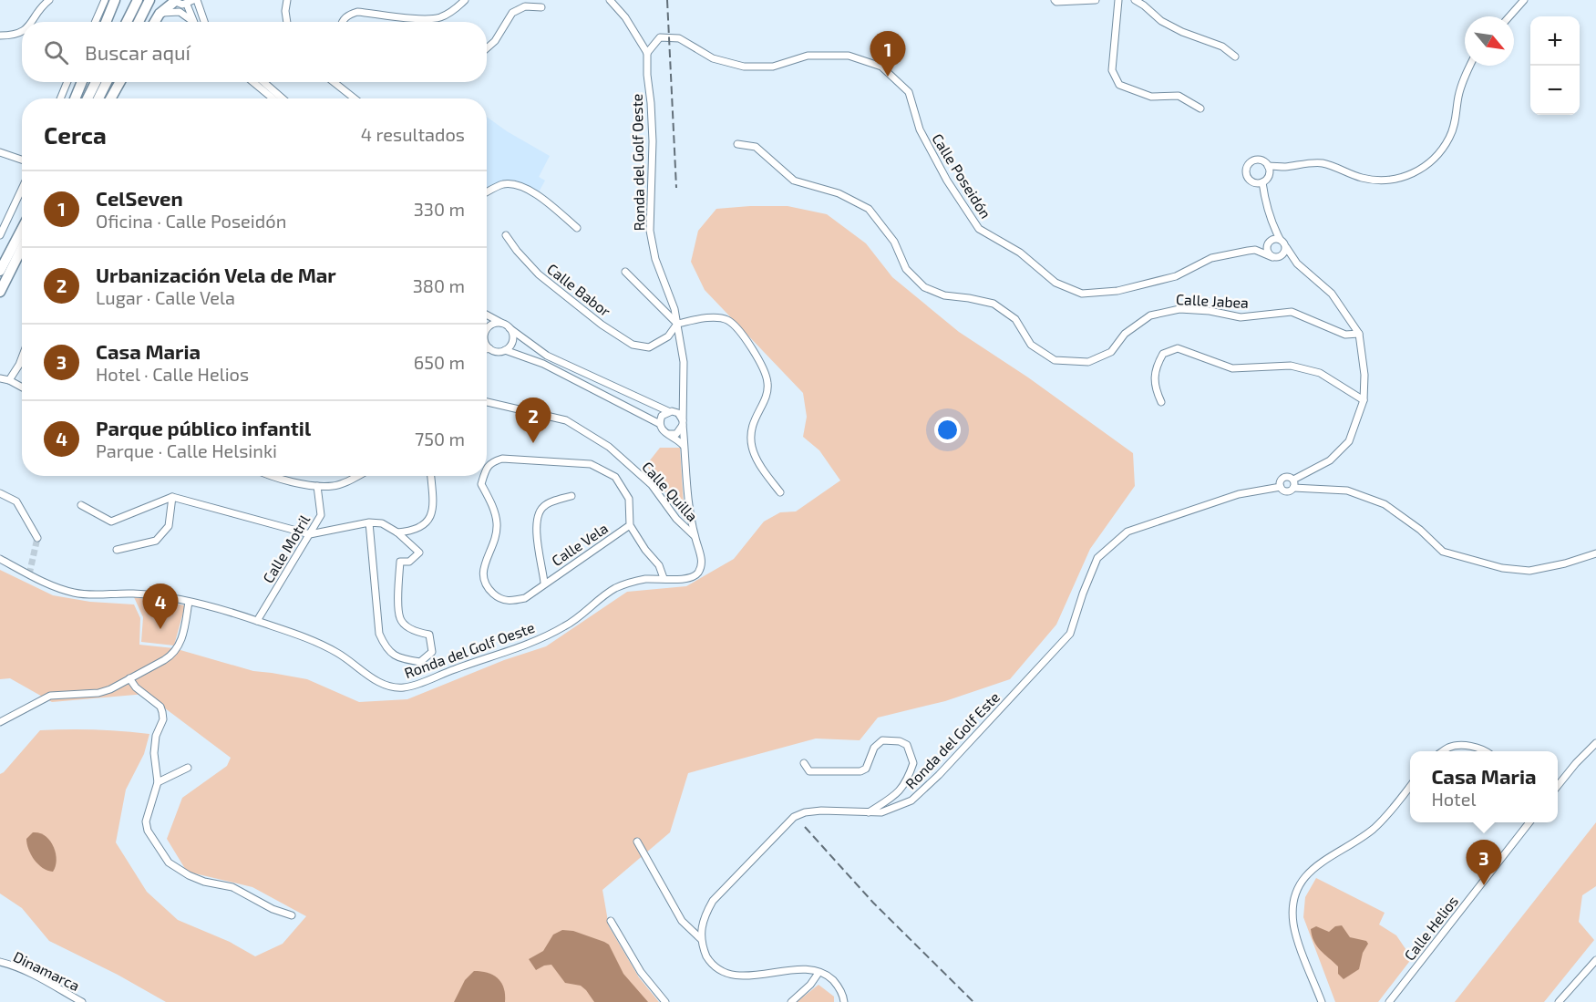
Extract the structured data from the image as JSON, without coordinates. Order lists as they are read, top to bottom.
{
  "streets": {
    "street": [
      "Ronda del Golf Oeste",
      "Calle Poseidón",
      "Calle Babor",
      "Calle Jabea",
      "Calle Quilla",
      "Calle Vela",
      "Calle Motril",
      "Ronda del Golf Este",
      "Calle Helios",
      "Dinamarca"
    ]
  },
  "crossings": [
    ["Ronda del Golf Oeste", "Calle Poseidón"],
    ["Ronda del Golf Oeste", "Calle Babor"],
    ["Ronda del Golf Oeste", "Calle Quilla"],
    ["Ronda del Golf Oeste", "Calle Vela"],
    ["Ronda del Golf Oeste", "Calle Motril"]
  ],
  "north": "bottom right",
  "page": {
    "map_buttons": ["+", "−"],
    "search": "Buscar aquí",
    "pins": [
      "1",
      "2",
      "4",
      "3"
    ],
    "heading": ["Cerca", "4 resultados"],
    "list": [
      {
        "mark": "1",
        "name": "CelSeven",
        "note": "Oficina · Calle Poseidón",
        "value": "330 m"
      },
      {
        "mark": "2",
        "name": "Urbanización Vela de Mar",
        "note": "Lugar · Calle Vela",
        "value": "380 m"
      },
      {
        "mark": "3",
        "name": "Casa Maria",
        "note": "Hotel · Calle Helios",
        "value": "650 m"
      },
      {
        "mark": "4",
        "name": "Parque público infantil",
        "note": "Parque · Calle Helsinki",
        "value": "750 m"
      }
    ],
    "popup": ["Casa Maria", "Hotel"]
  }
}
